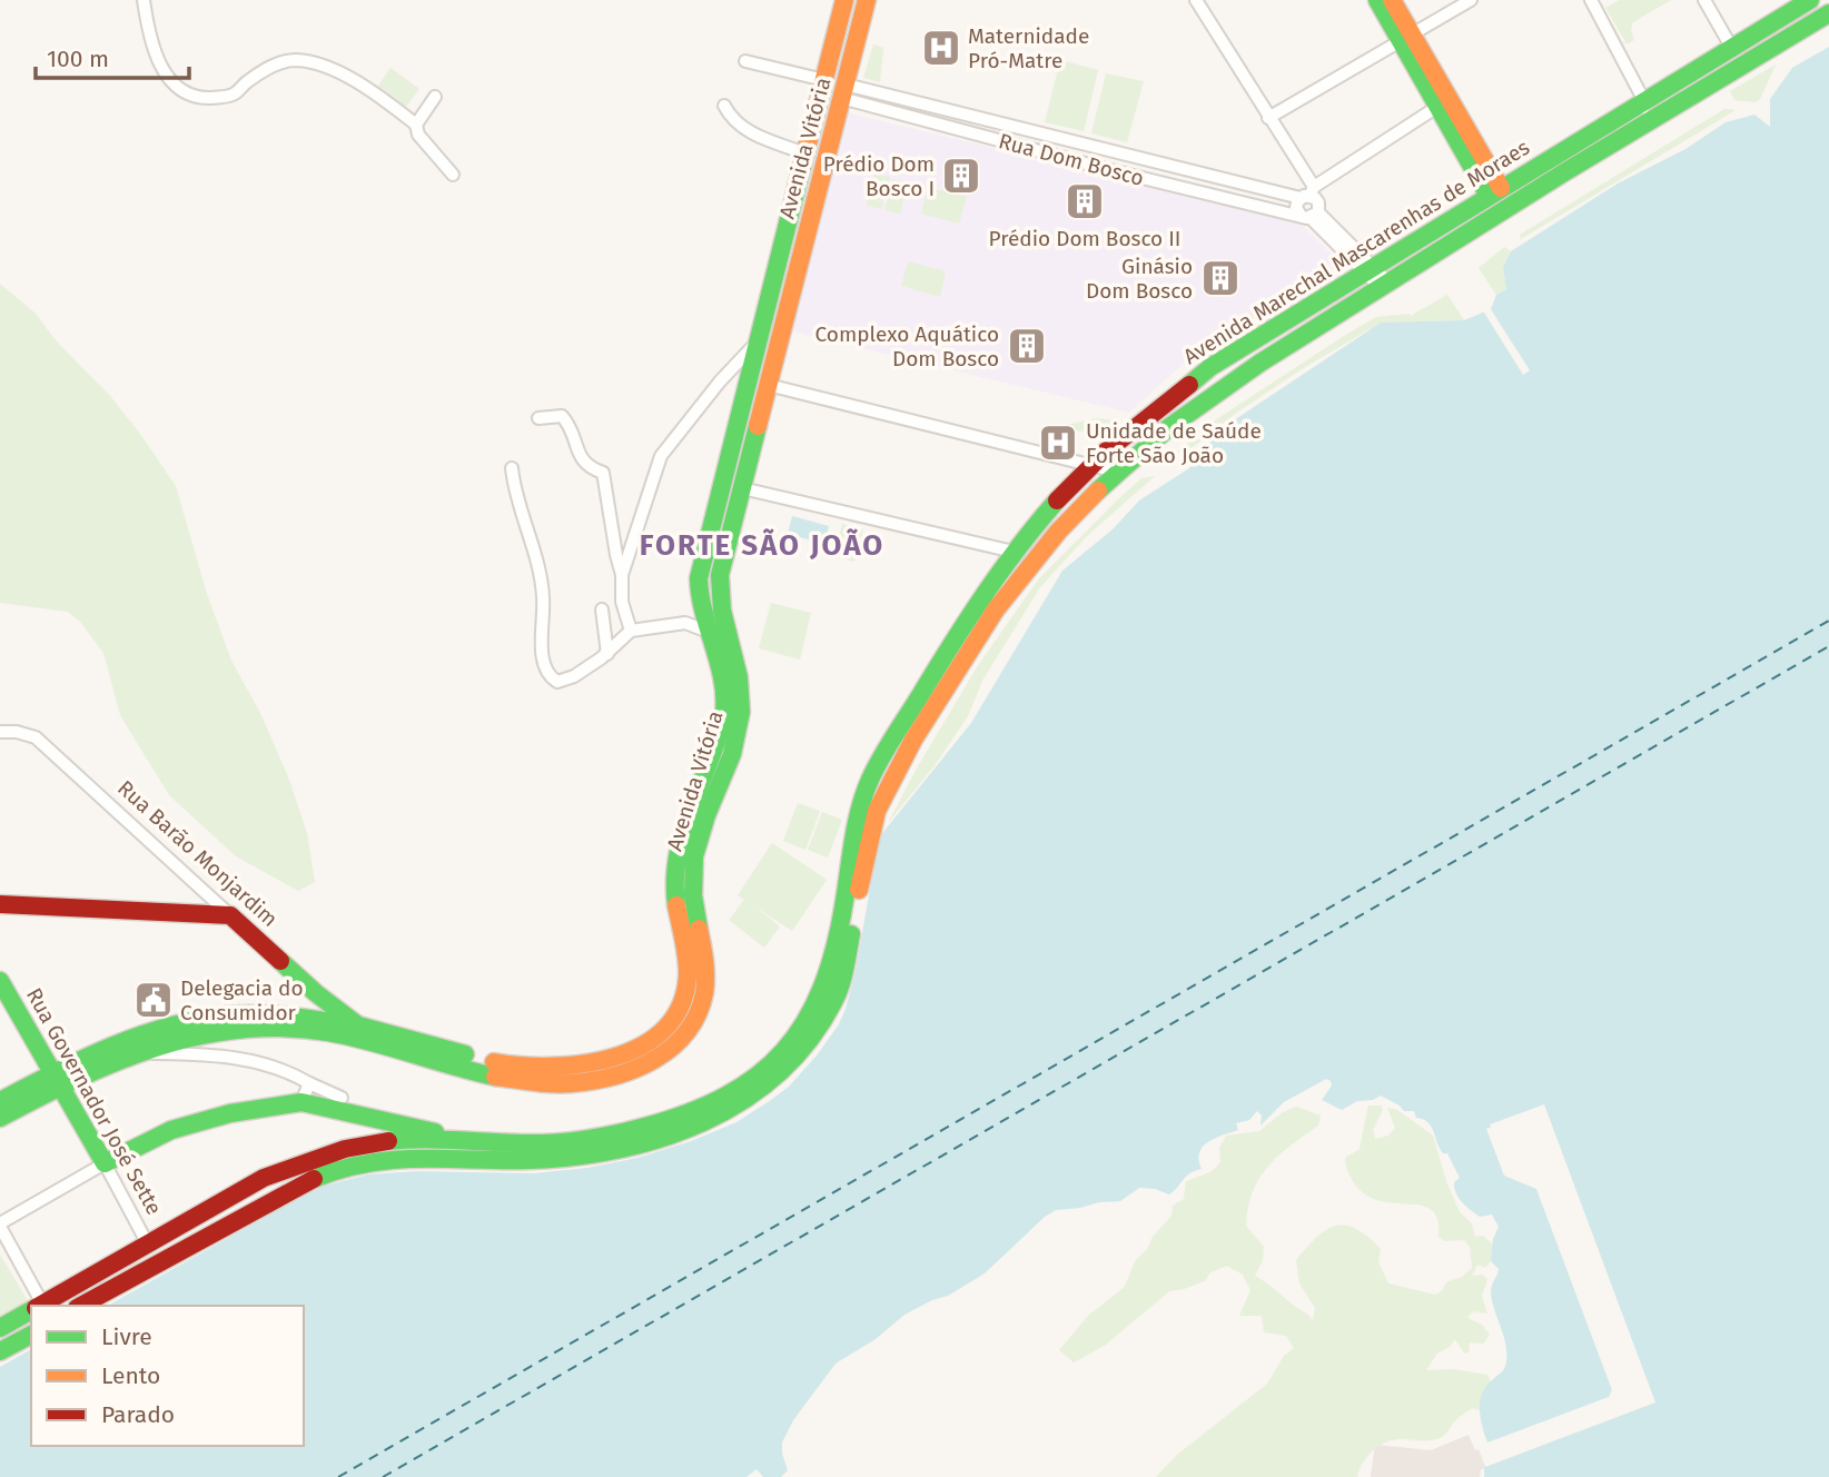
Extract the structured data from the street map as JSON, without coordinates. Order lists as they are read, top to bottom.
{
  "streets": {
    "main road": [
      "Avenida Vitória",
      "Avenida Marechal Mascarenhas de Moraes",
      "Rua Barão Monjardim",
      "Rua Governador José Sette"
    ],
    "street": ["Rua Dom Bosco"]
  },
  "crossings": [
    ["Avenida Vitória", "Rua Dom Bosco"],
    ["Avenida Vitória", "Rua Barão Monjardim"],
    ["Avenida Vitória", "Rua Governador José Sette"],
    ["Avenida Marechal Mascarenhas de Moraes", "Rua Governador José Sette"]
  ],
  "districts": ["FORTE SÃO JOÃO"],
  "places": {
    "hospital": ["Maternidade Pró-Matre", "Unidade de Saúde Forte São João"],
    "building": [
      "Prédio Dom Bosco I",
      "Prédio Dom Bosco II",
      "Ginásio Dom Bosco",
      "Complexo Aquático Dom Bosco"
    ],
    "public building": ["Delegacia do Consumidor"]
  },
  "legend": ["Livre", "Lento", "Parado"],
  "scale_bar": "100 m"
}
